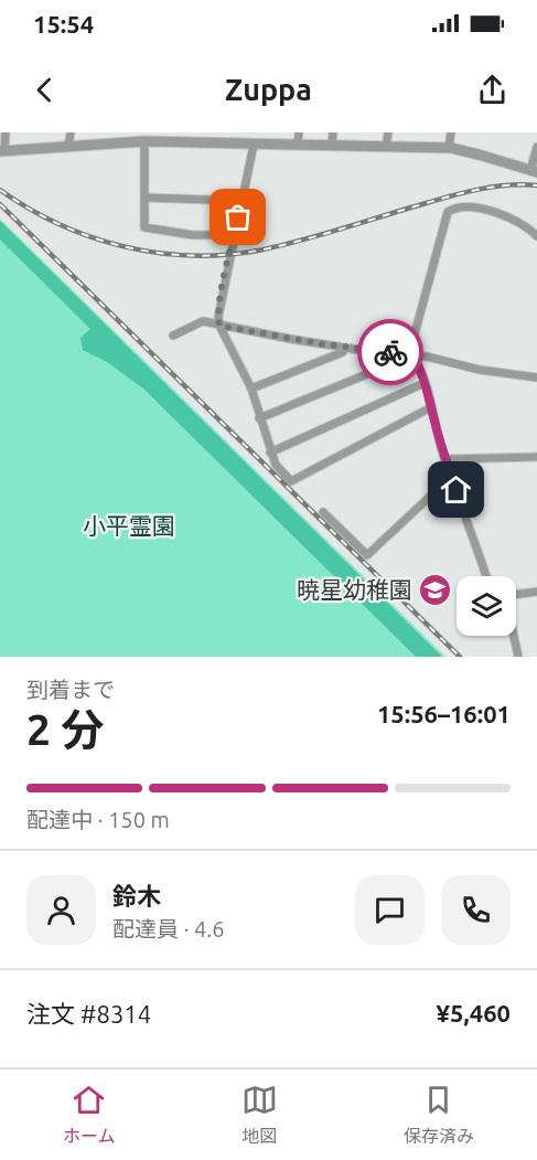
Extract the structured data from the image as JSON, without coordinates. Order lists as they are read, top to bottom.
{
  "parks": ["小平霊園"],
  "places": {
    "school or university": ["暁星幼稚園"]
  },
  "page": {
    "status": "15:54",
    "header": "Zuppa",
    "heading": ["2 分", "到着まで", "15:56–16:01"],
    "panel": [
      "鈴木",
      "配達員 · 4.6",
      "注文 #8314",
      "¥5,460"
    ],
    "bar": "配達中 · 150 m",
    "tabs": ["ホーム", "地図", "保存済み"]
  }
}
